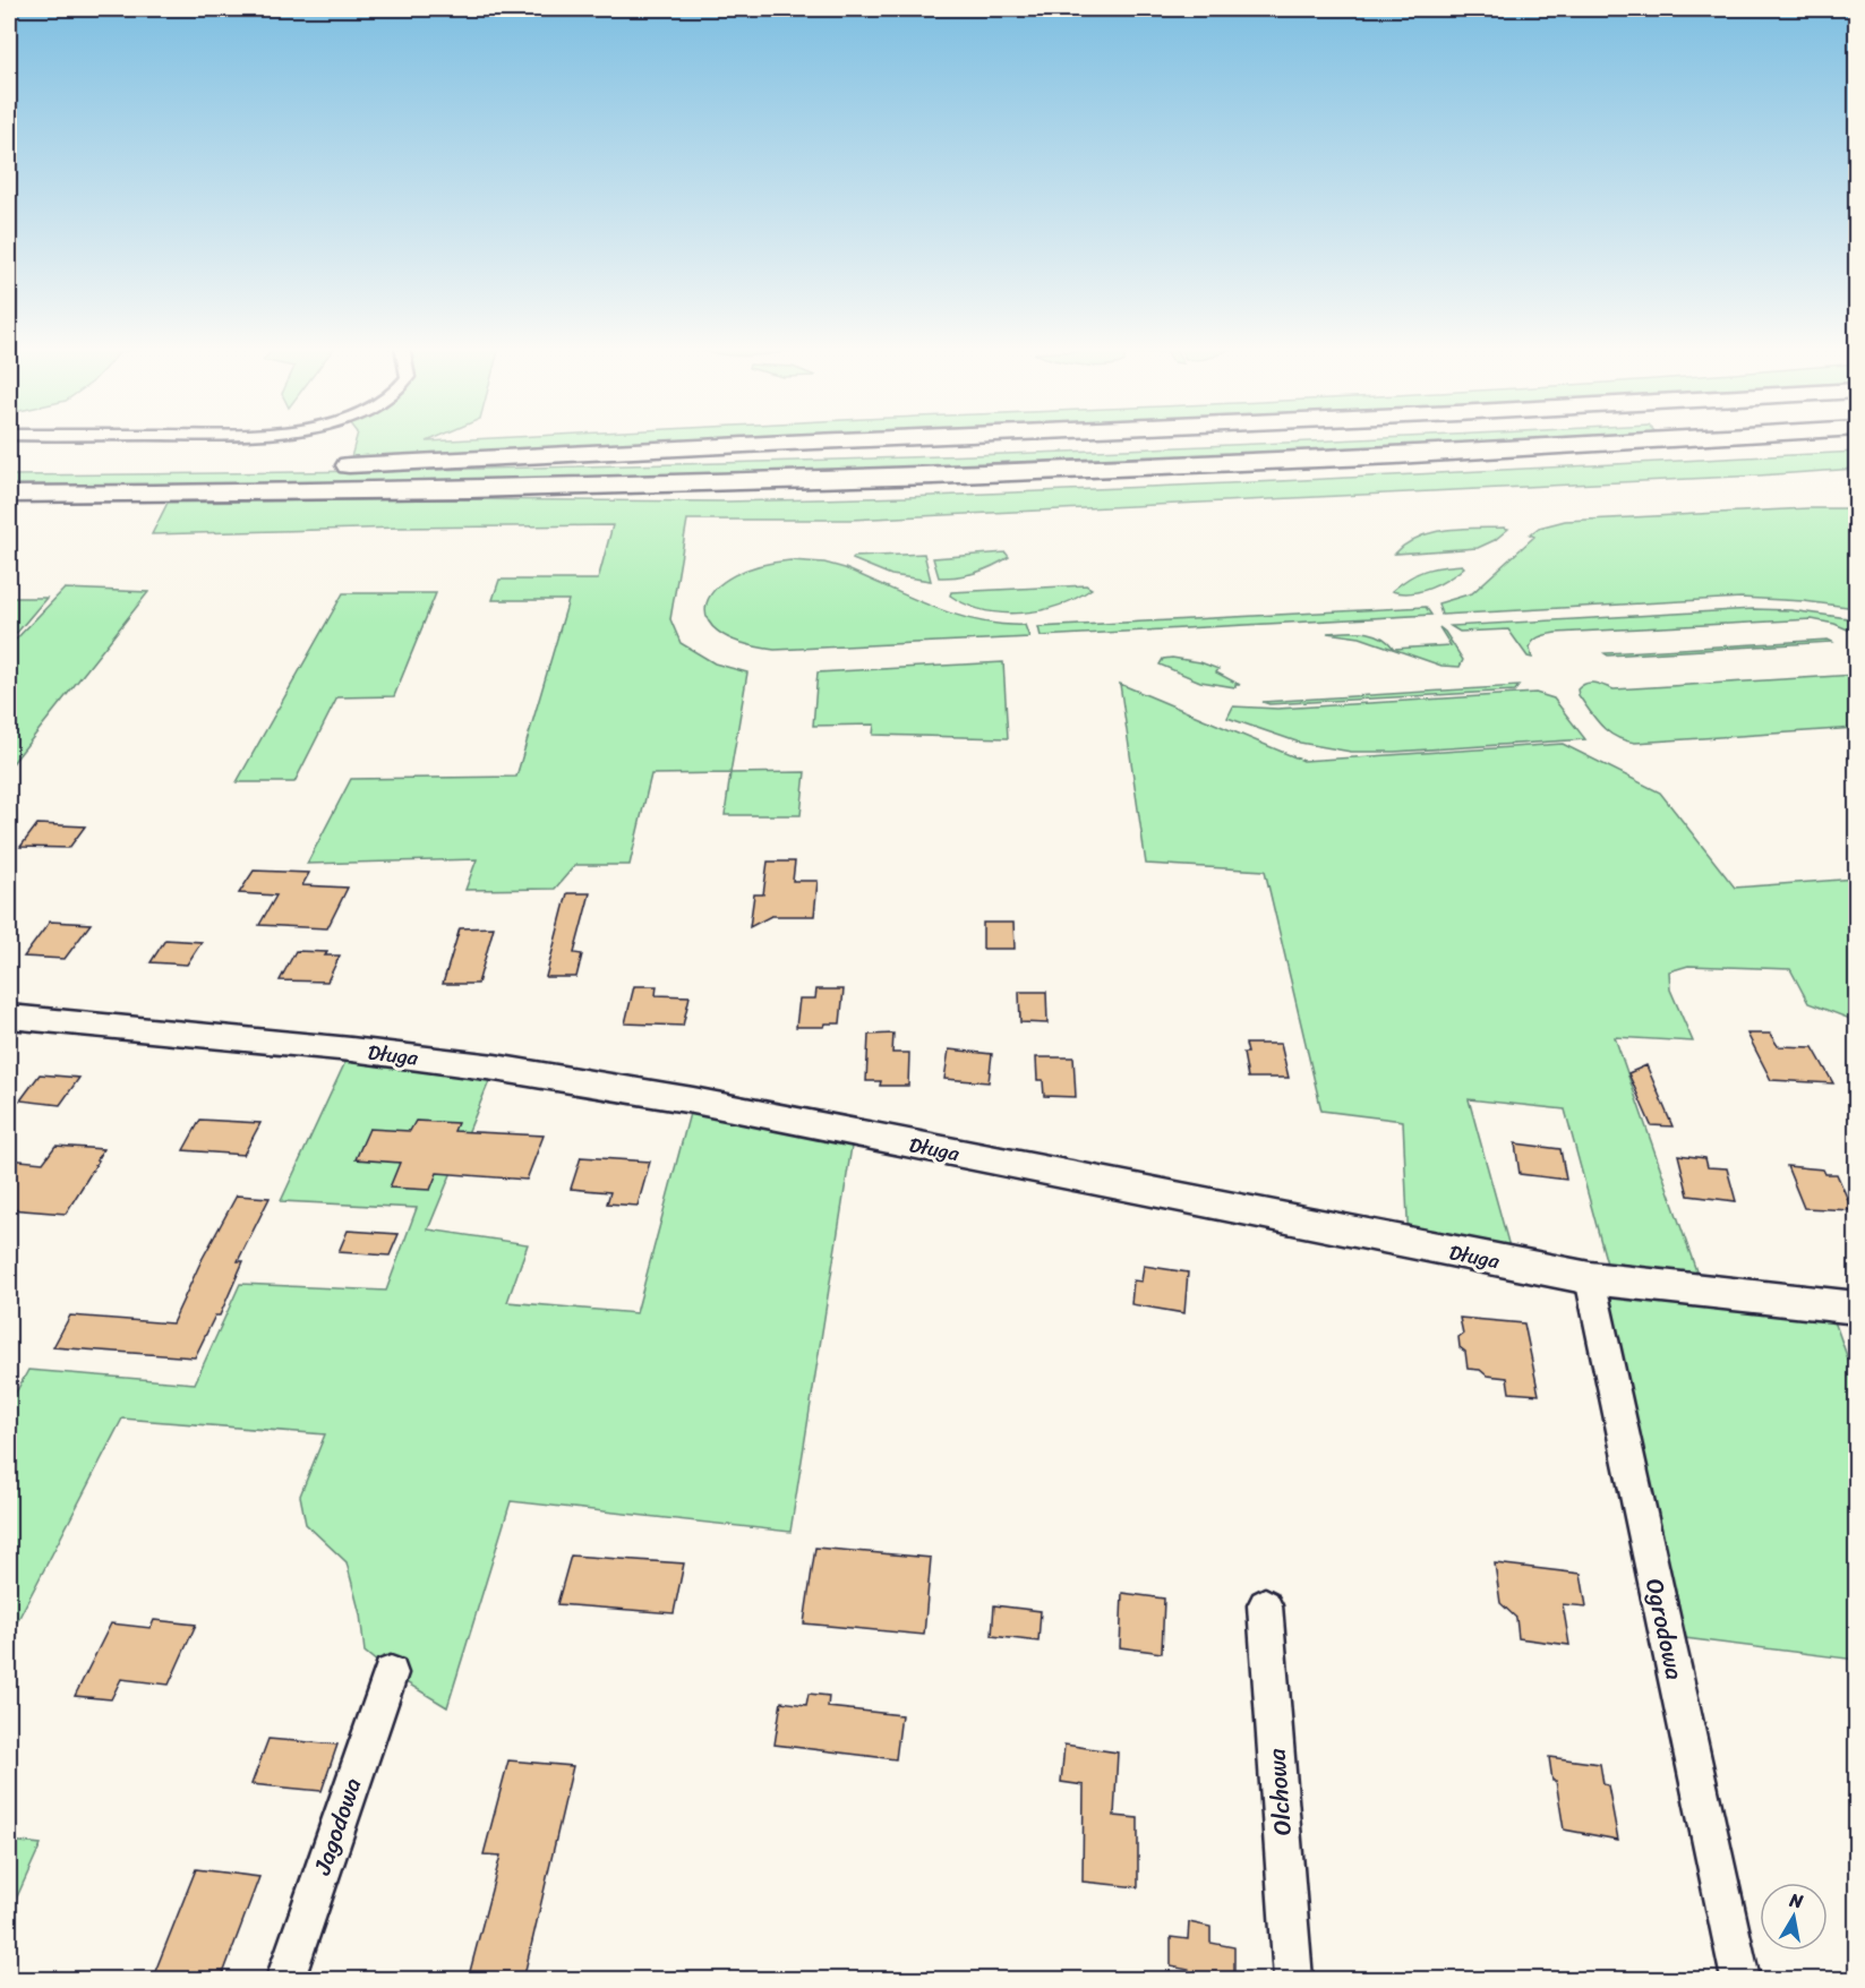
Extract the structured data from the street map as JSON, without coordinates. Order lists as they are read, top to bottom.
{
  "streets": {
    "street": [
      "Długa",
      "Ogrodowa",
      "Olchowa",
      "Jagodowa"
    ]
  },
  "crossings": [
    ["Długa", "Ogrodowa"]
  ],
  "north": "top"
}
